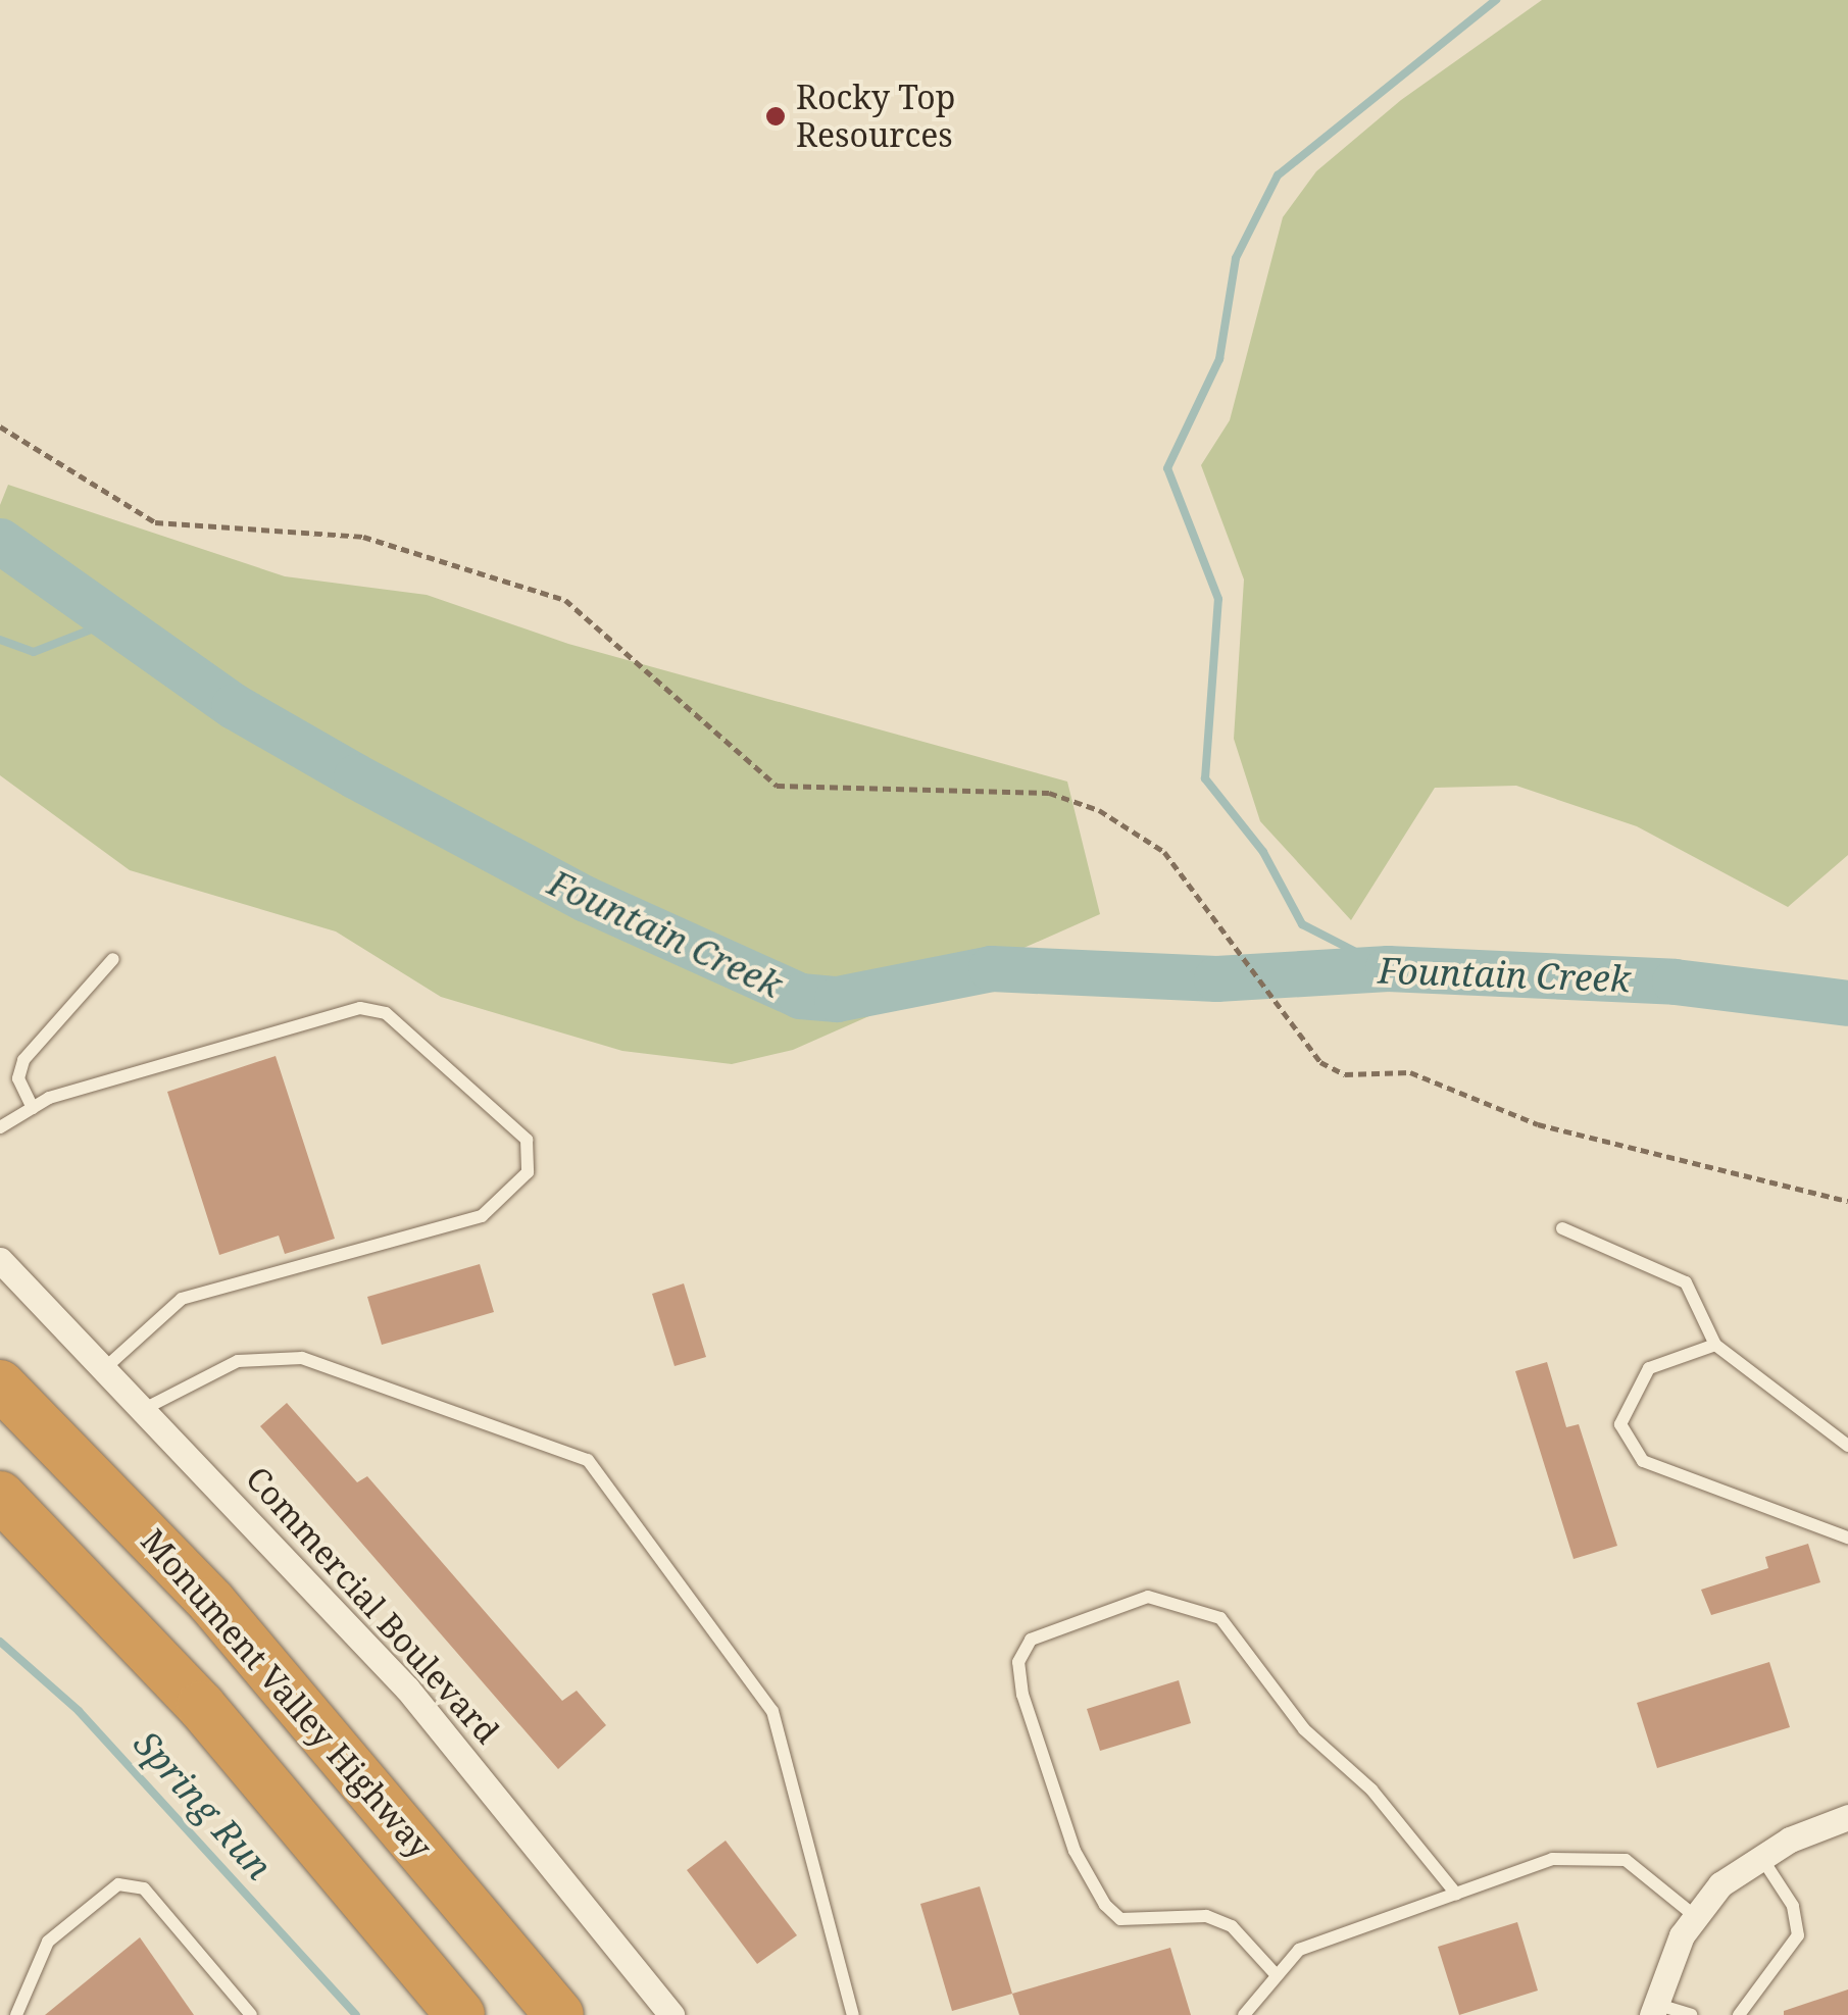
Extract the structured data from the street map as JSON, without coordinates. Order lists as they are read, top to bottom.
{
  "streets": {
    "highway": ["Monument Valley Highway"],
    "street": ["Commercial Boulevard"]
  },
  "water": ["Fountain Creek", "Spring Run"],
  "places": ["Rocky Top Resources"]
}
